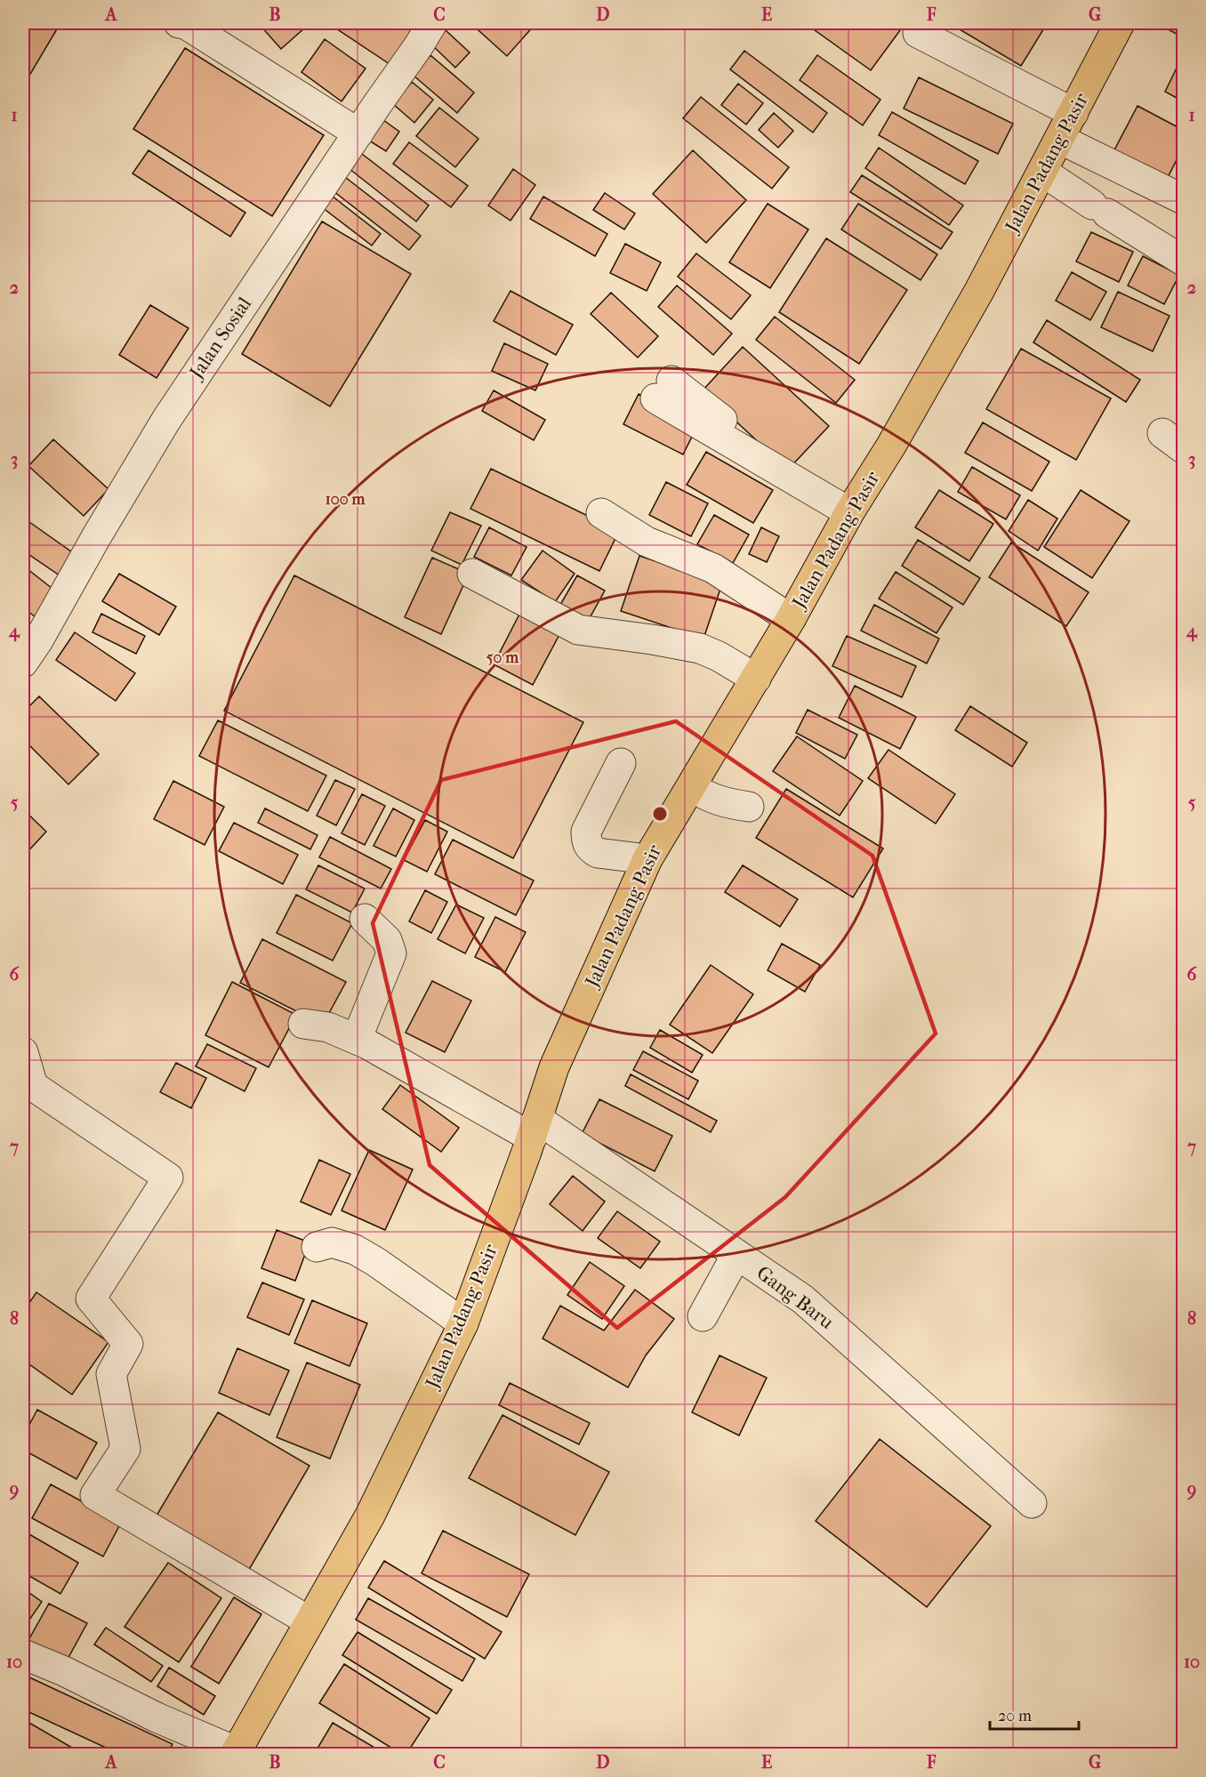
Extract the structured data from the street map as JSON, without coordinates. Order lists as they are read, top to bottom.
{
  "streets": {
    "highway": ["Jalan Padang Pasir"],
    "street": ["Jalan Sosial", "Gang Baru"]
  },
  "crossings": [
    ["Jalan Padang Pasir", "Gang Baru"]
  ],
  "scale_bar": "20 m",
  "grid": {
    "columns": [
      "A",
      "B",
      "C",
      "D",
      "E",
      "F",
      "G"
    ],
    "rows": [
      "1",
      "2",
      "3",
      "4",
      "5",
      "6",
      "7",
      "8",
      "9",
      "10"
    ]
  },
  "rings": ["100 m", "50 m"]
}
